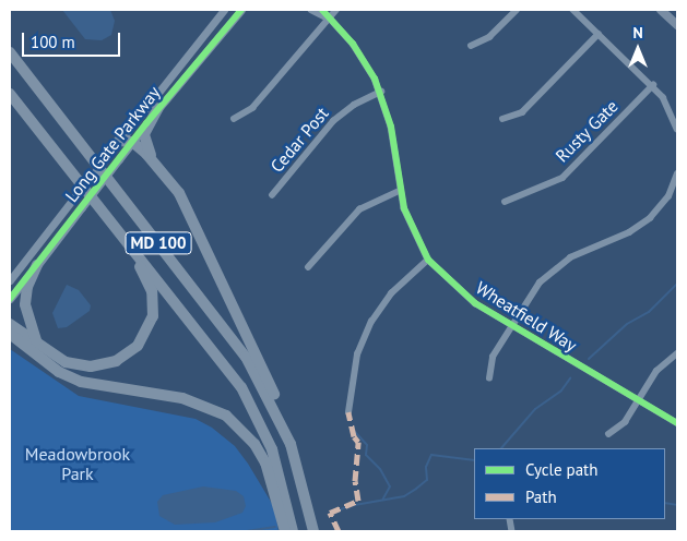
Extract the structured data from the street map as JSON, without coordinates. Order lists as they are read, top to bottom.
{
  "streets": {
    "highway": ["MD 100"],
    "street": [
      "Rusty Gate",
      "Cedar Post",
      "Long Gate Parkway",
      "Wheatfield Way"
    ]
  },
  "crossings": [
    ["Cedar Post", "Wheatfield Way"]
  ],
  "parks": ["Meadowbrook Park"],
  "legend": ["Cycle path", "Path"],
  "scale_bar": "100 m",
  "north": "top"
}
